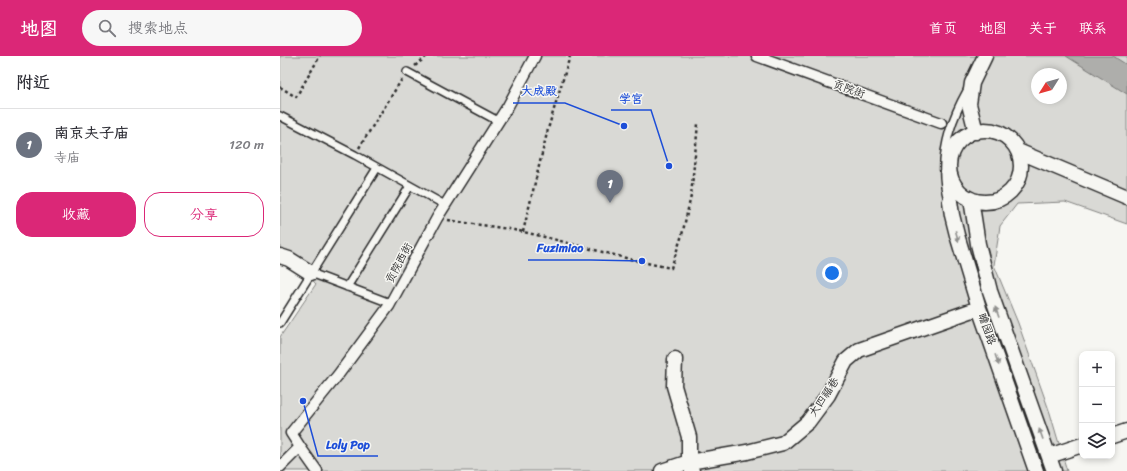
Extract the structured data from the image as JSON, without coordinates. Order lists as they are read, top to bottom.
{
  "streets": {
    "street": [
      "贡院街",
      "贡院西街",
      "瞻园路",
      "大四福巷"
    ]
  },
  "crossings": [
    ["瞻园路", "大四福巷"]
  ],
  "places": [
    "大成殿",
    "学宫",
    "Fuzimiao",
    "Loly Pop"
  ],
  "north": "bottom left",
  "page": {
    "header": "地图",
    "search": "搜索地点",
    "nav": [
      "首页",
      "地图",
      "关于",
      "联系"
    ],
    "heading": "附近",
    "list": [
      {
        "mark": "1",
        "name": "南京夫子庙",
        "note": "寺庙",
        "value": "120 m"
      }
    ],
    "pins": "1",
    "buttons": ["收藏", "分享"],
    "map_buttons": ["+", "−"]
  }
}
